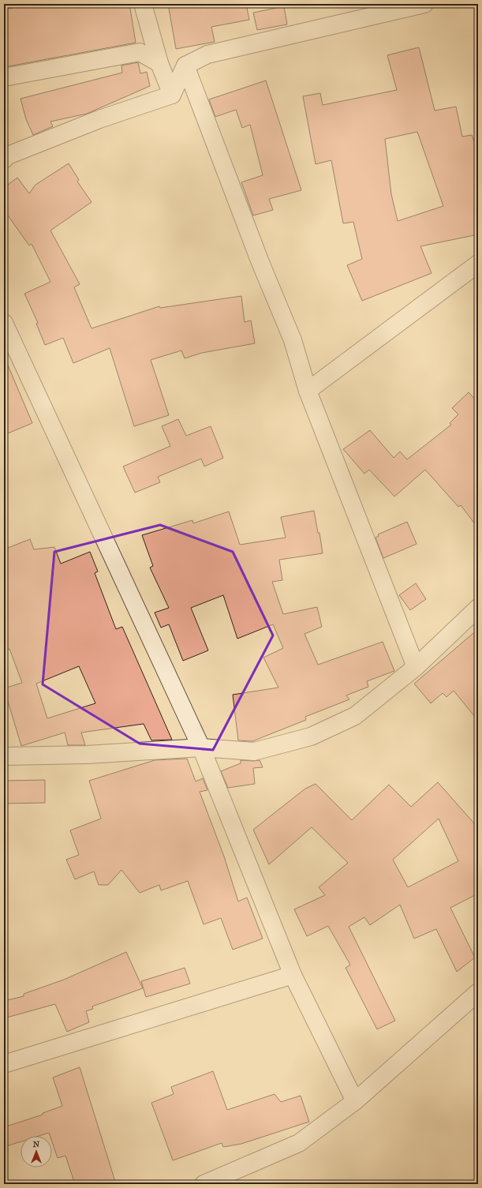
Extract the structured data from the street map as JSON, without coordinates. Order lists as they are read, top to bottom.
{
  "north": "top"
}
